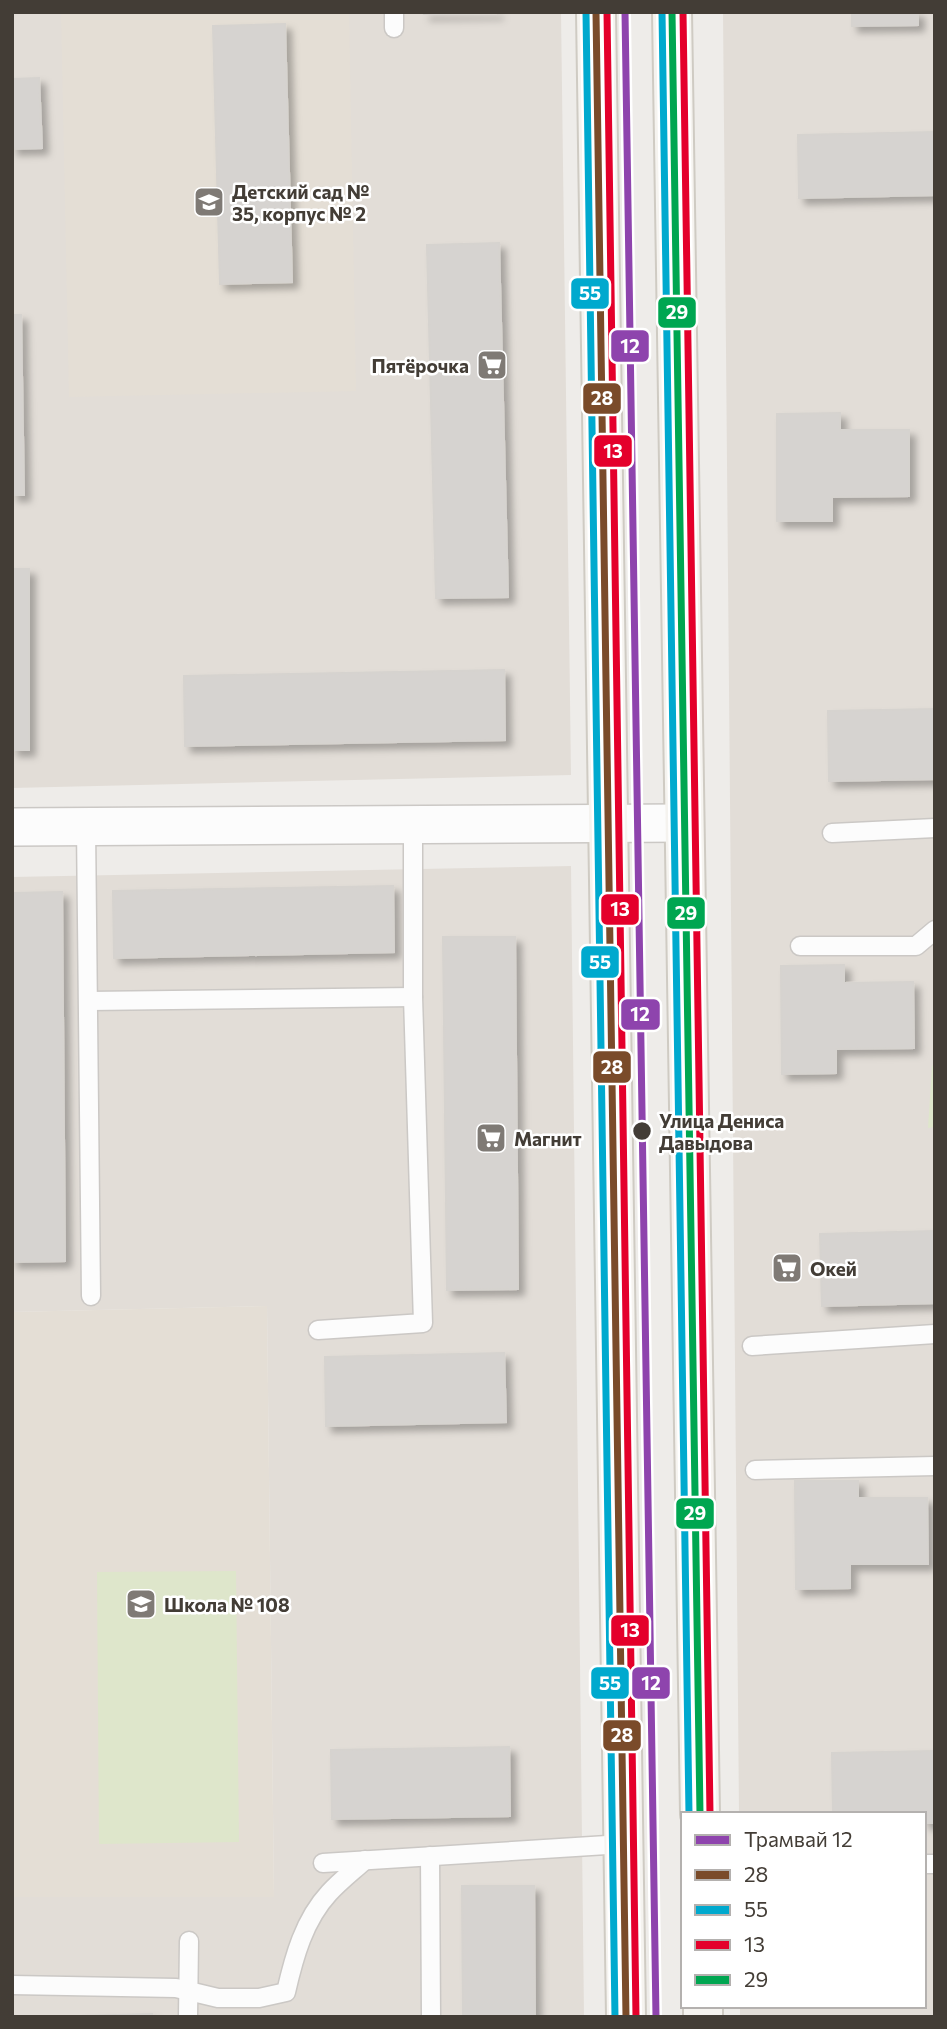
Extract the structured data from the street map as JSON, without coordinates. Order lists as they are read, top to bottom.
{
  "places": {
    "school or university": ["Детский сад № 35, корпус № 2", "Школа № 108"],
    "supermarket": ["Пятёрочка", "Магнит", "Окей"],
    "other": ["Улица Дениса Давыдова"]
  },
  "lines": [
    "tram line 12",
    "transit line 28",
    "transit line 55",
    "transit line 13",
    "transit line 29"
  ],
  "legend": [
    "Трамвай 12",
    "28",
    "55",
    "13",
    "29"
  ]
}
